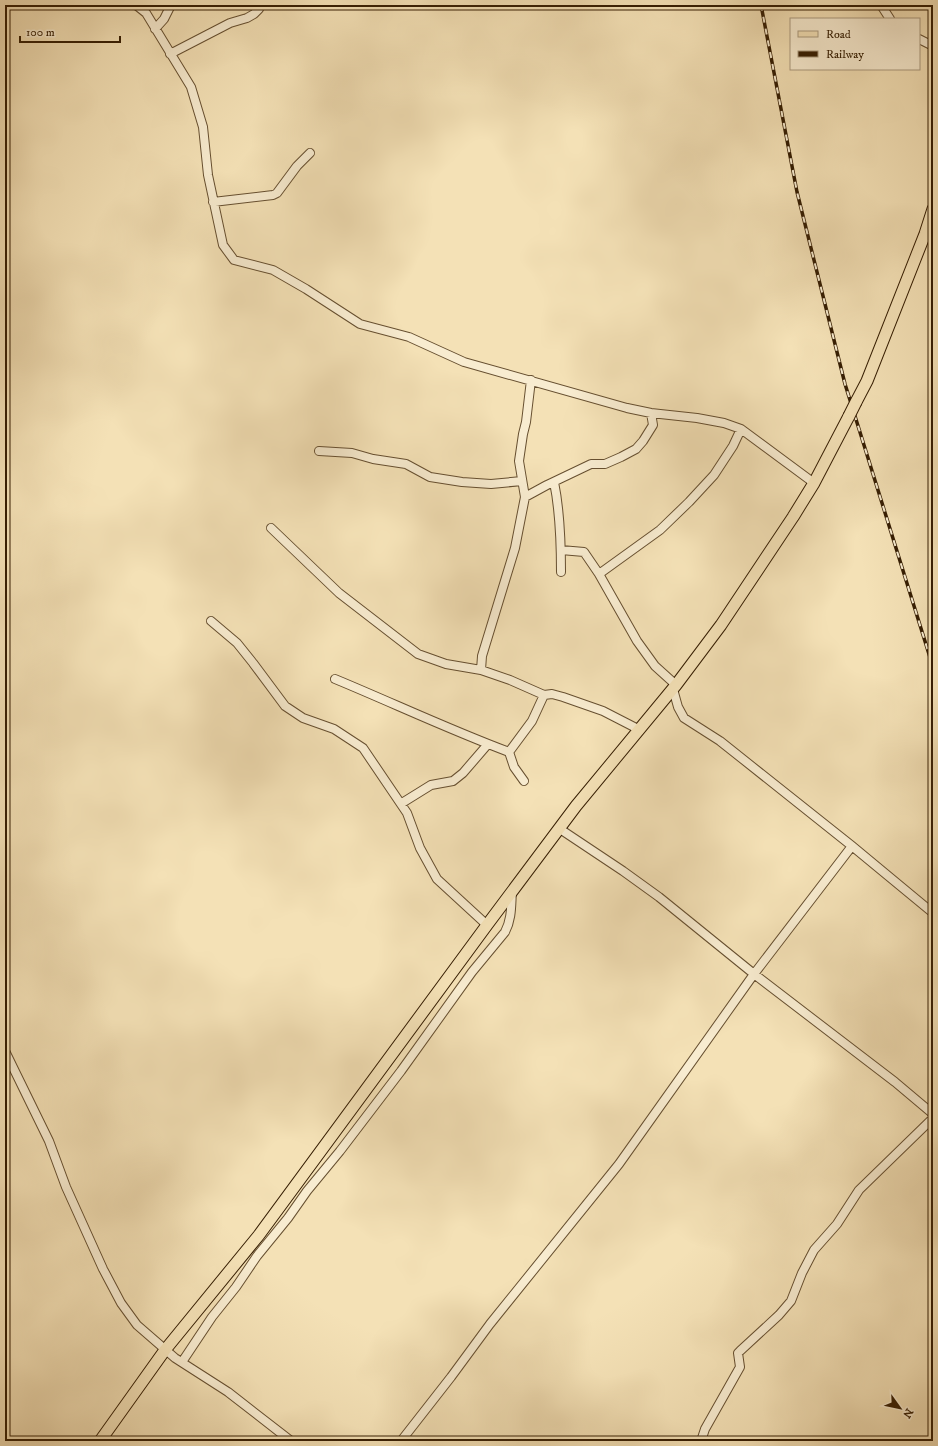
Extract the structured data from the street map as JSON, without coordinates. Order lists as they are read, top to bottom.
{
  "legend": ["Road", "Railway"],
  "scale_bar": "100 m",
  "north": "bottom right"
}
